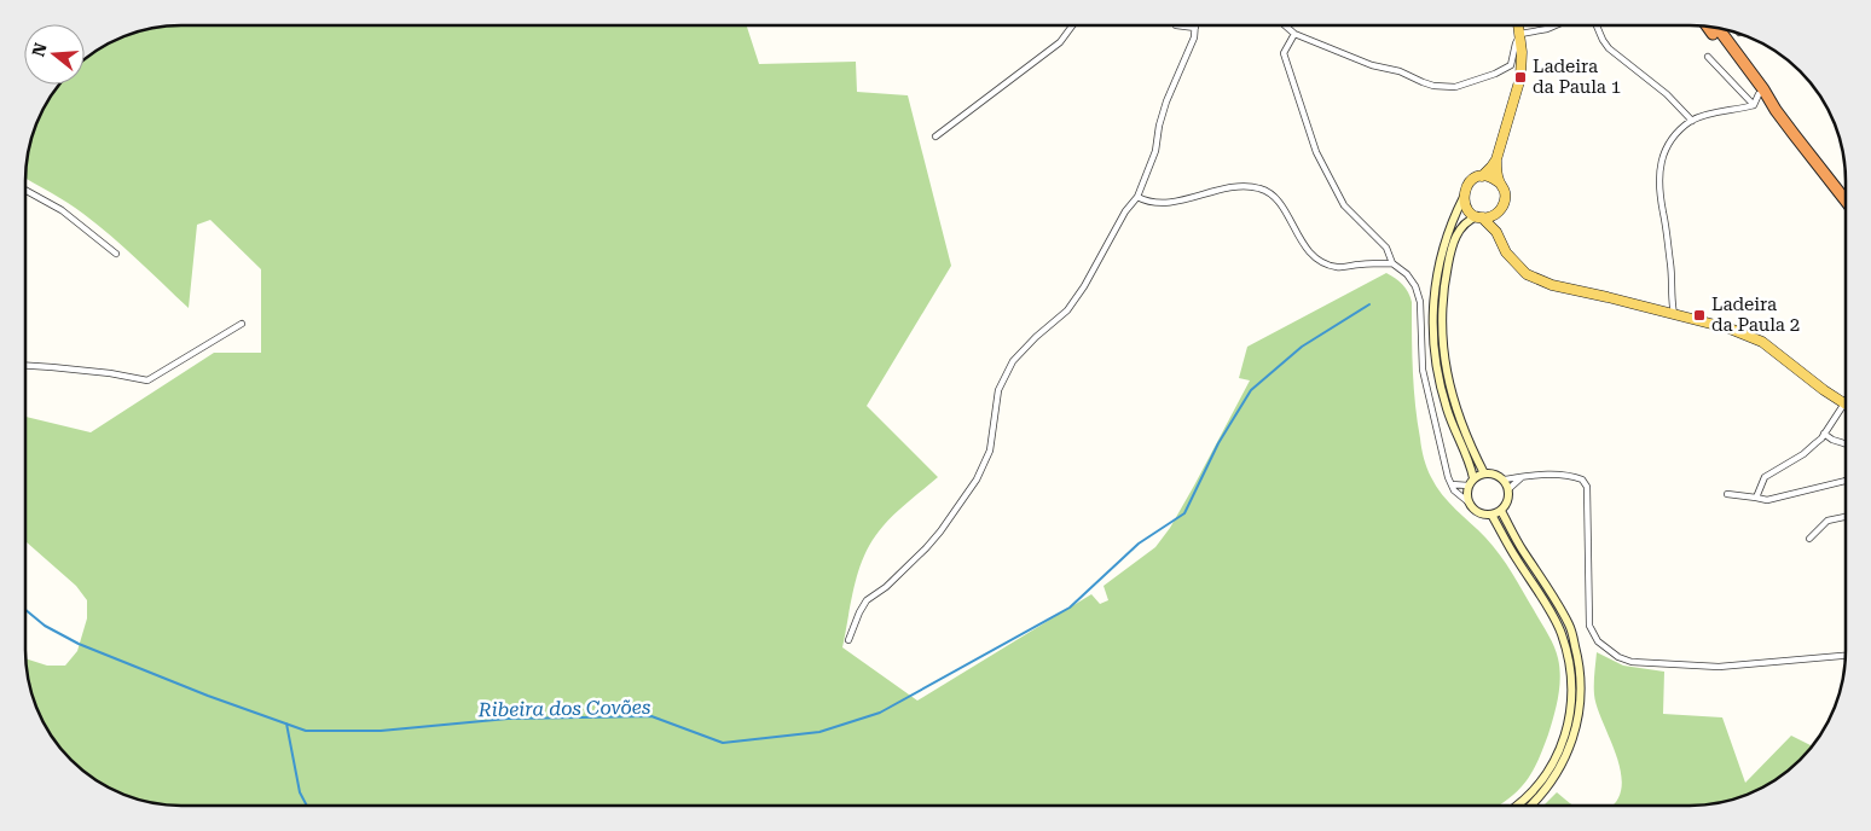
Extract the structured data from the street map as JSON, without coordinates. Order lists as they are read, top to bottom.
{
  "water": ["Ribeira dos Covões"],
  "places": {
    "transit": ["Ladeira da Paula 1", "Ladeira da Paula 2"]
  },
  "north": "left"
}
